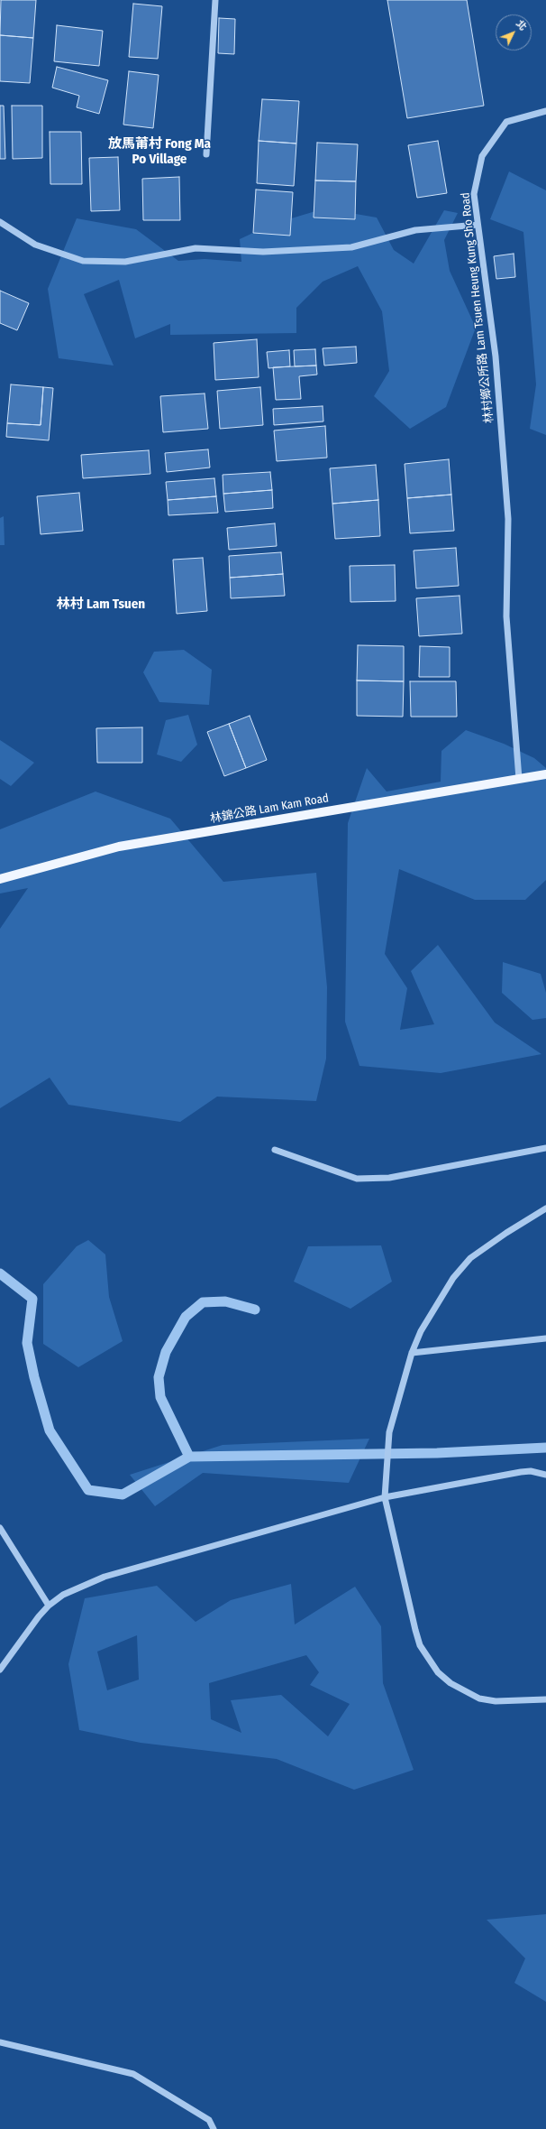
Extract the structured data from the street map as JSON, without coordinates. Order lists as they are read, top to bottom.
{
  "streets": {
    "main road": ["林錦公路 Lam Kam Road"],
    "street": ["林村鄉公所路 Lam Tsuen Heung Kung Sho Road"]
  },
  "crossings": [
    ["林村鄉公所路 Lam Tsuen Heung Kung Sho Road", "林錦公路 Lam Kam Road"]
  ],
  "districts": ["放馬莆村 Fong Ma Po Village", "林村 Lam Tsuen"],
  "north": "top right"
}
